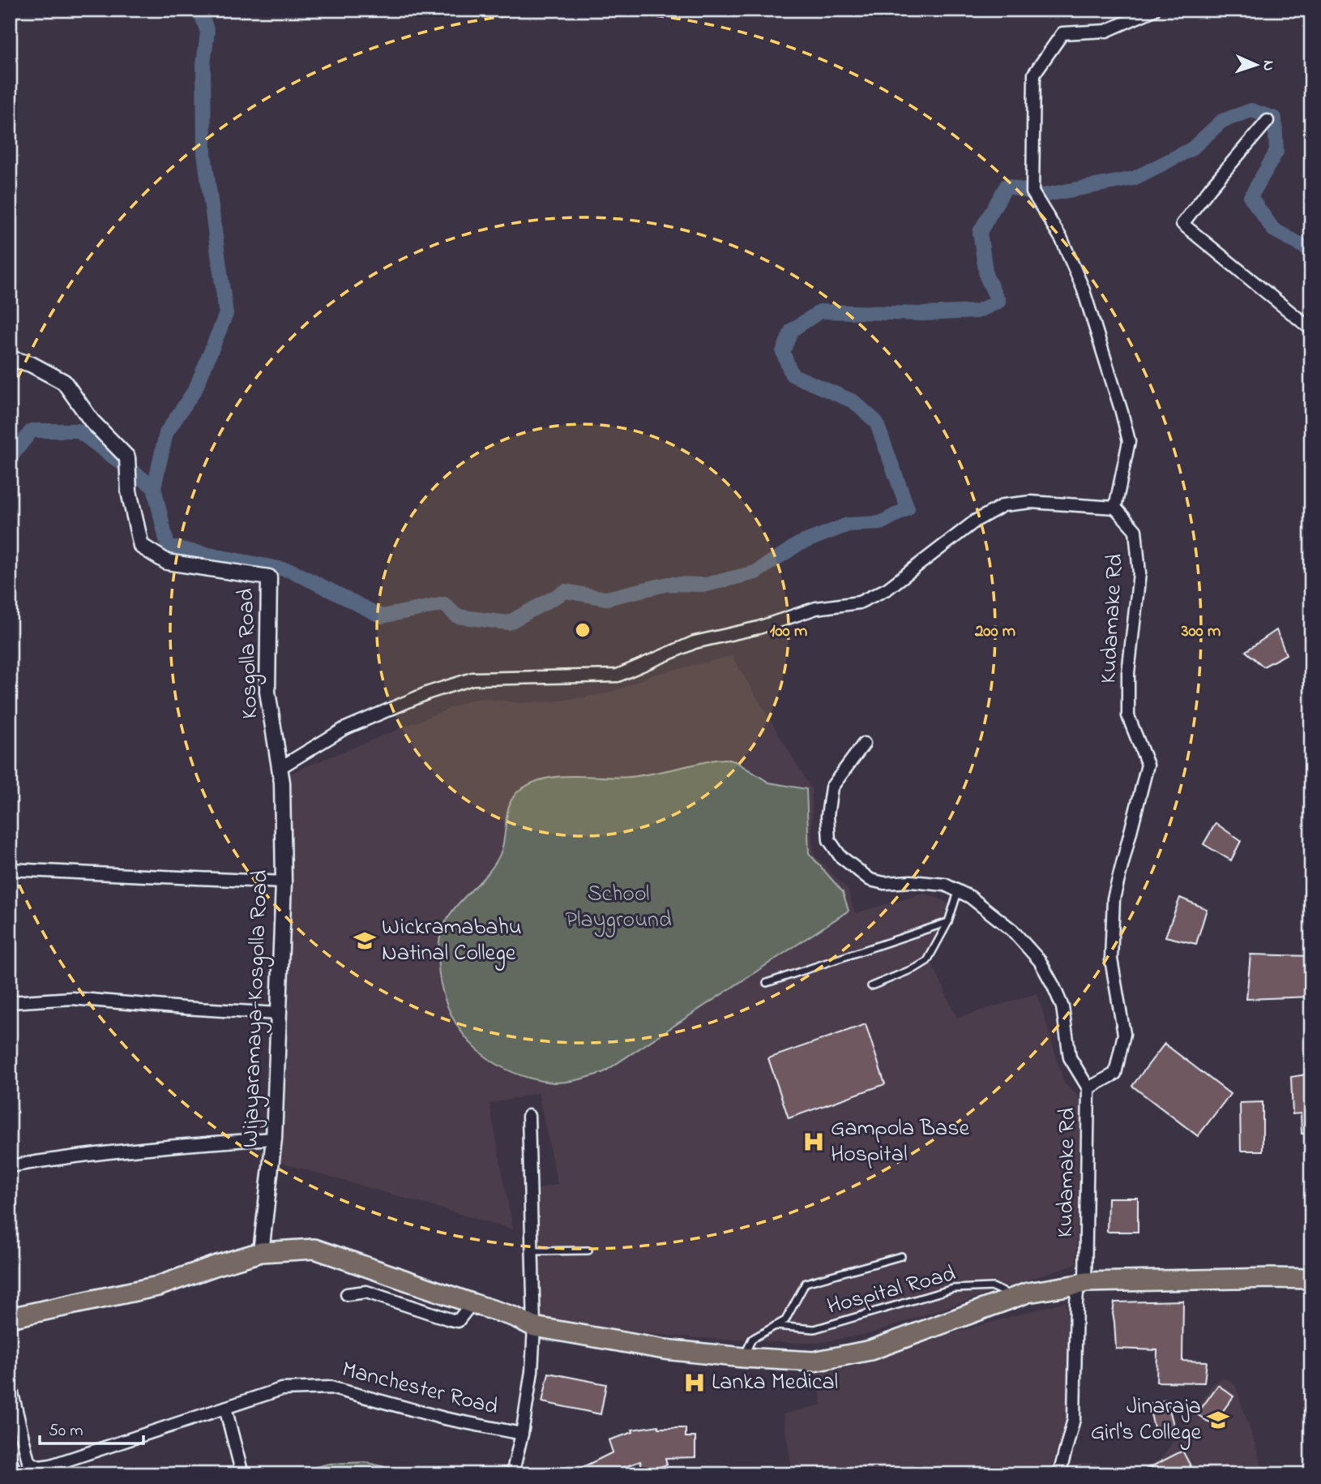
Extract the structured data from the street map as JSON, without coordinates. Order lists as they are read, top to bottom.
{
  "streets": {
    "street": [
      "Kudamake Rd",
      "Kosgolla Road",
      "Wijayaramaya-Kosgolla Road",
      "Manchester Road"
    ],
    "lane": ["Hospital Road"]
  },
  "crossings": [
    ["Kosgolla Road", "Wijayaramaya-Kosgolla Road"]
  ],
  "parks": ["School Playground"],
  "places": {
    "school or university": ["Wickramabahu Natinal College", "Jinaraja Girl's College"],
    "hospital": ["Gampola Base Hospital", "Lanka Medical"]
  },
  "scale_bar": "50 m",
  "north": "right",
  "rings": ["100 m", "200 m", "300 m"]
}
